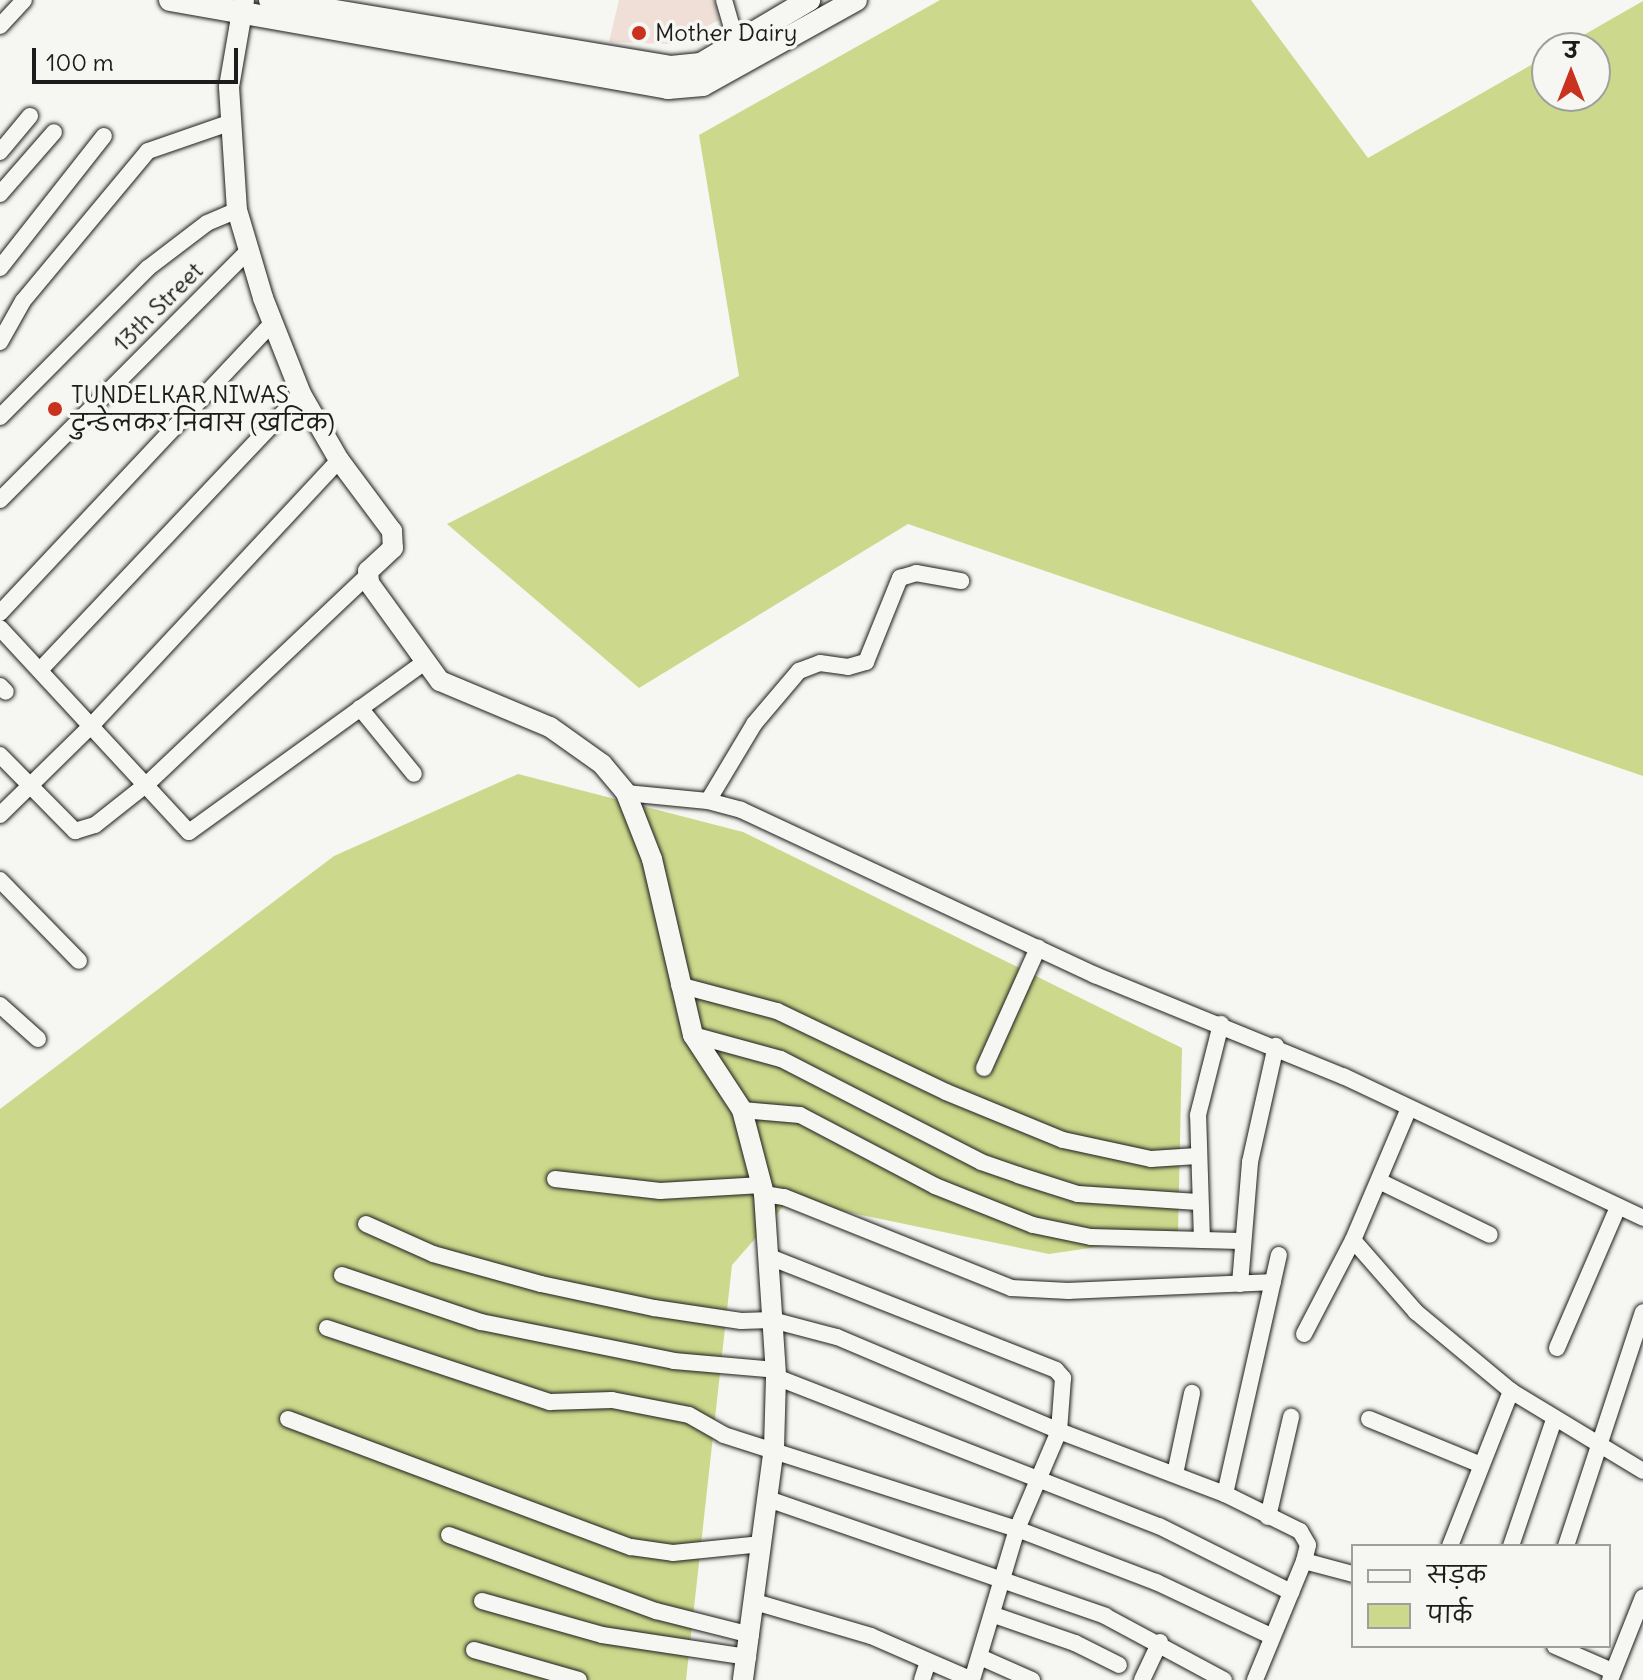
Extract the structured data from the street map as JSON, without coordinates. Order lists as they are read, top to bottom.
{
  "streets": {
    "street": ["13th Street"]
  },
  "places": ["Mother Dairy", "TUNDELKAR NIWAS टुन्डेलकर निवास (खटिक)"],
  "legend": ["सड़क", "पार्क"],
  "scale_bar": "100 m",
  "north": "top"
}
